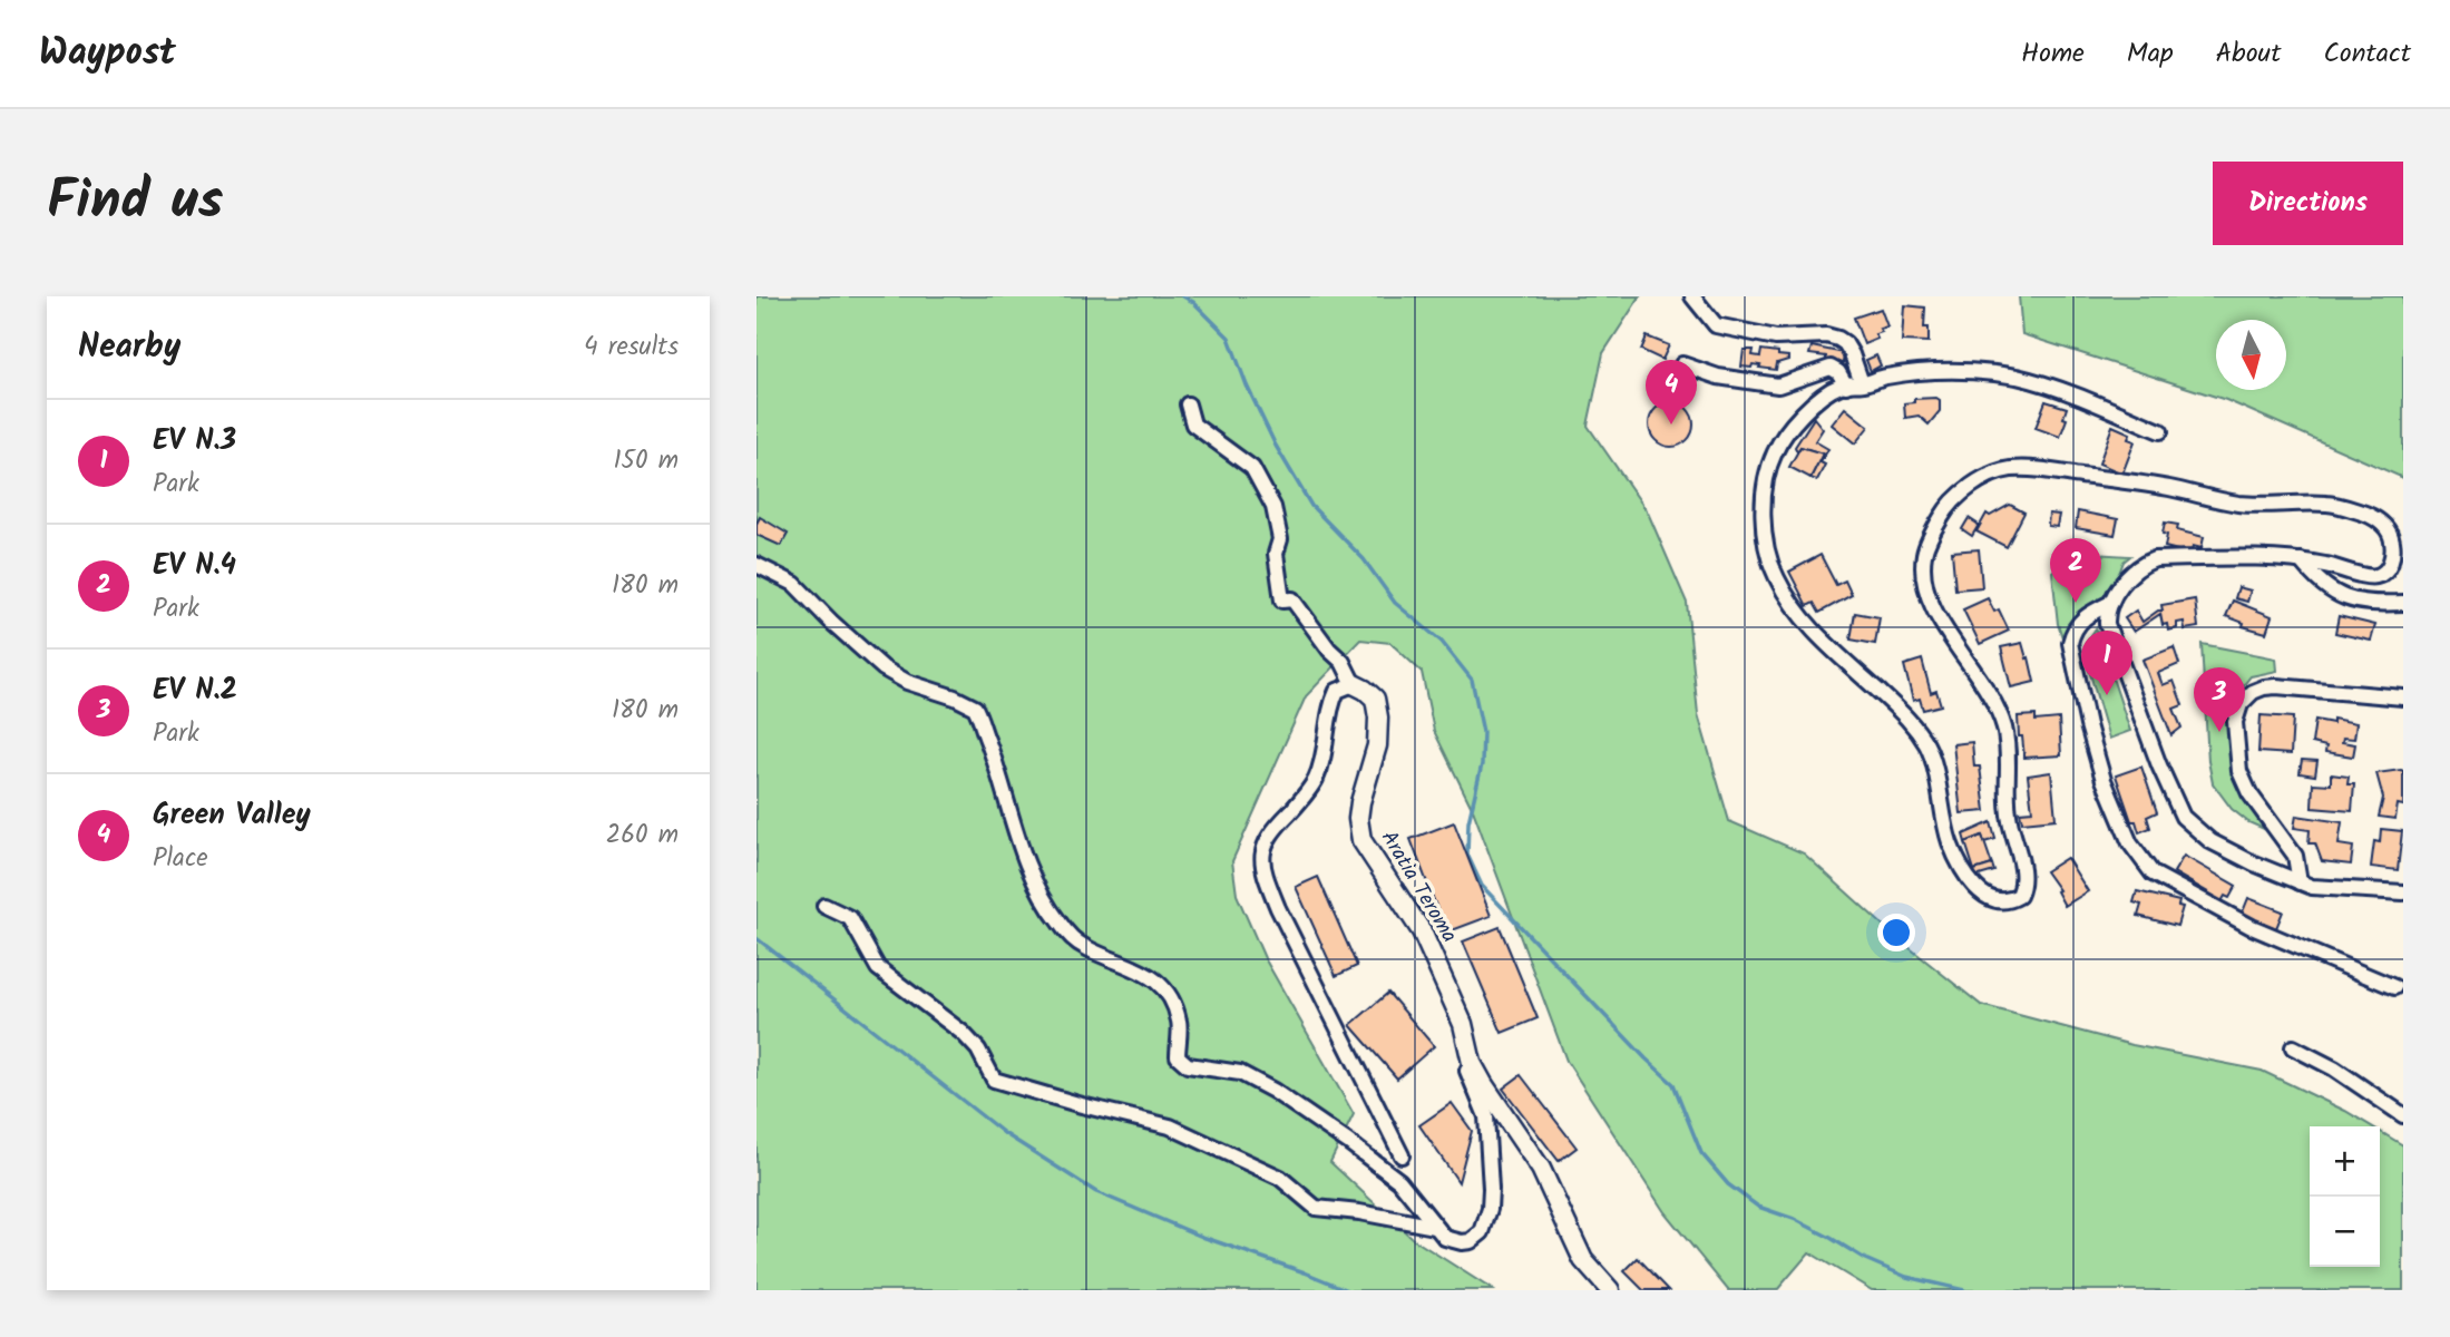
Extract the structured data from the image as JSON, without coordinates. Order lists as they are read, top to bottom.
{
  "streets": {
    "main road": ["Aratia Teroma"]
  },
  "north": "bottom",
  "page": {
    "header": "Waypost",
    "nav": [
      "Home",
      "Map",
      "About",
      "Contact"
    ],
    "title": "Find us",
    "buttons": "Directions",
    "heading": ["Nearby", "4 results"],
    "pins": [
      "4",
      "2",
      "1",
      "3"
    ],
    "list": [
      {
        "mark": "1",
        "name": "EV N.3",
        "note": "Park",
        "value": "150 m"
      },
      {
        "mark": "2",
        "name": "EV N.4",
        "note": "Park",
        "value": "180 m"
      },
      {
        "mark": "3",
        "name": "EV N.2",
        "note": "Park",
        "value": "180 m"
      },
      {
        "mark": "4",
        "name": "Green Valley",
        "note": "Place",
        "value": "260 m"
      }
    ],
    "map_buttons": ["+", "−"]
  }
}
